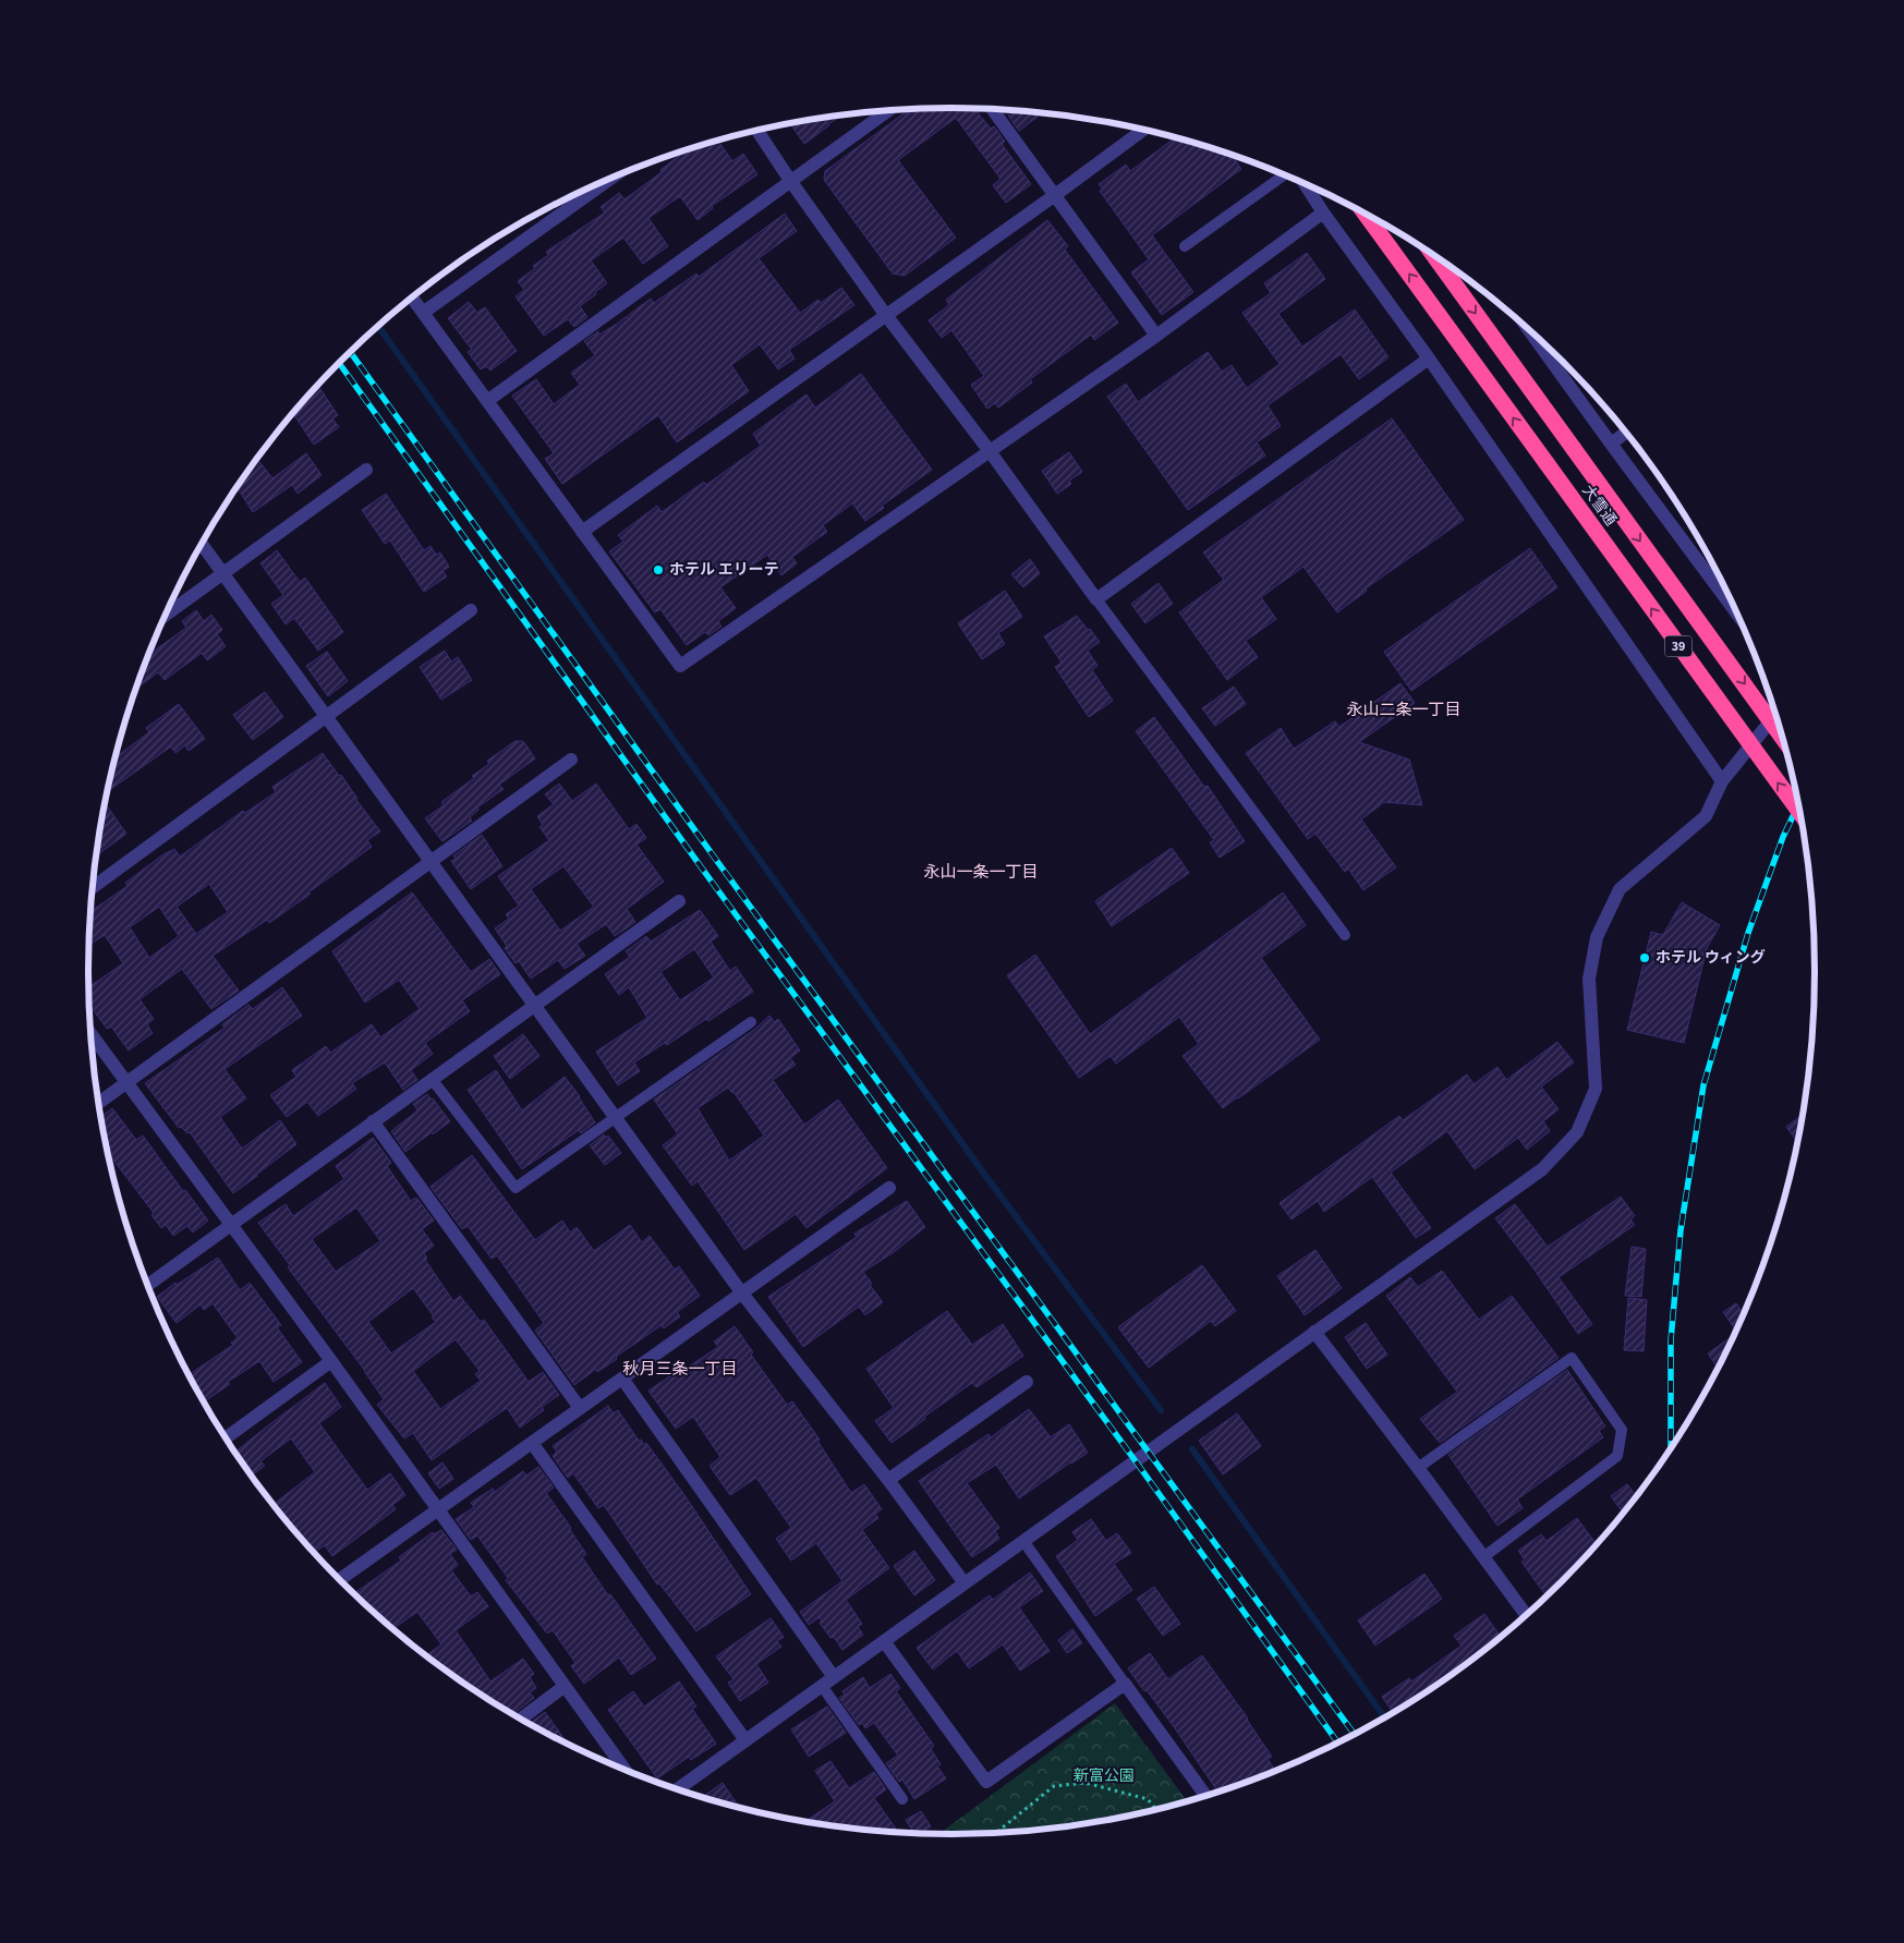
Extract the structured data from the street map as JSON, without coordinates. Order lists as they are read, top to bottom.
{
  "streets": {
    "highway": ["大雪通", "39"]
  },
  "districts": ["永山二条一丁目", "永山一条一丁目", "秋月三条一丁目"],
  "parks": ["新富公園"],
  "places": ["ホテル エリーテ", "ホテル ウィング"]
}
